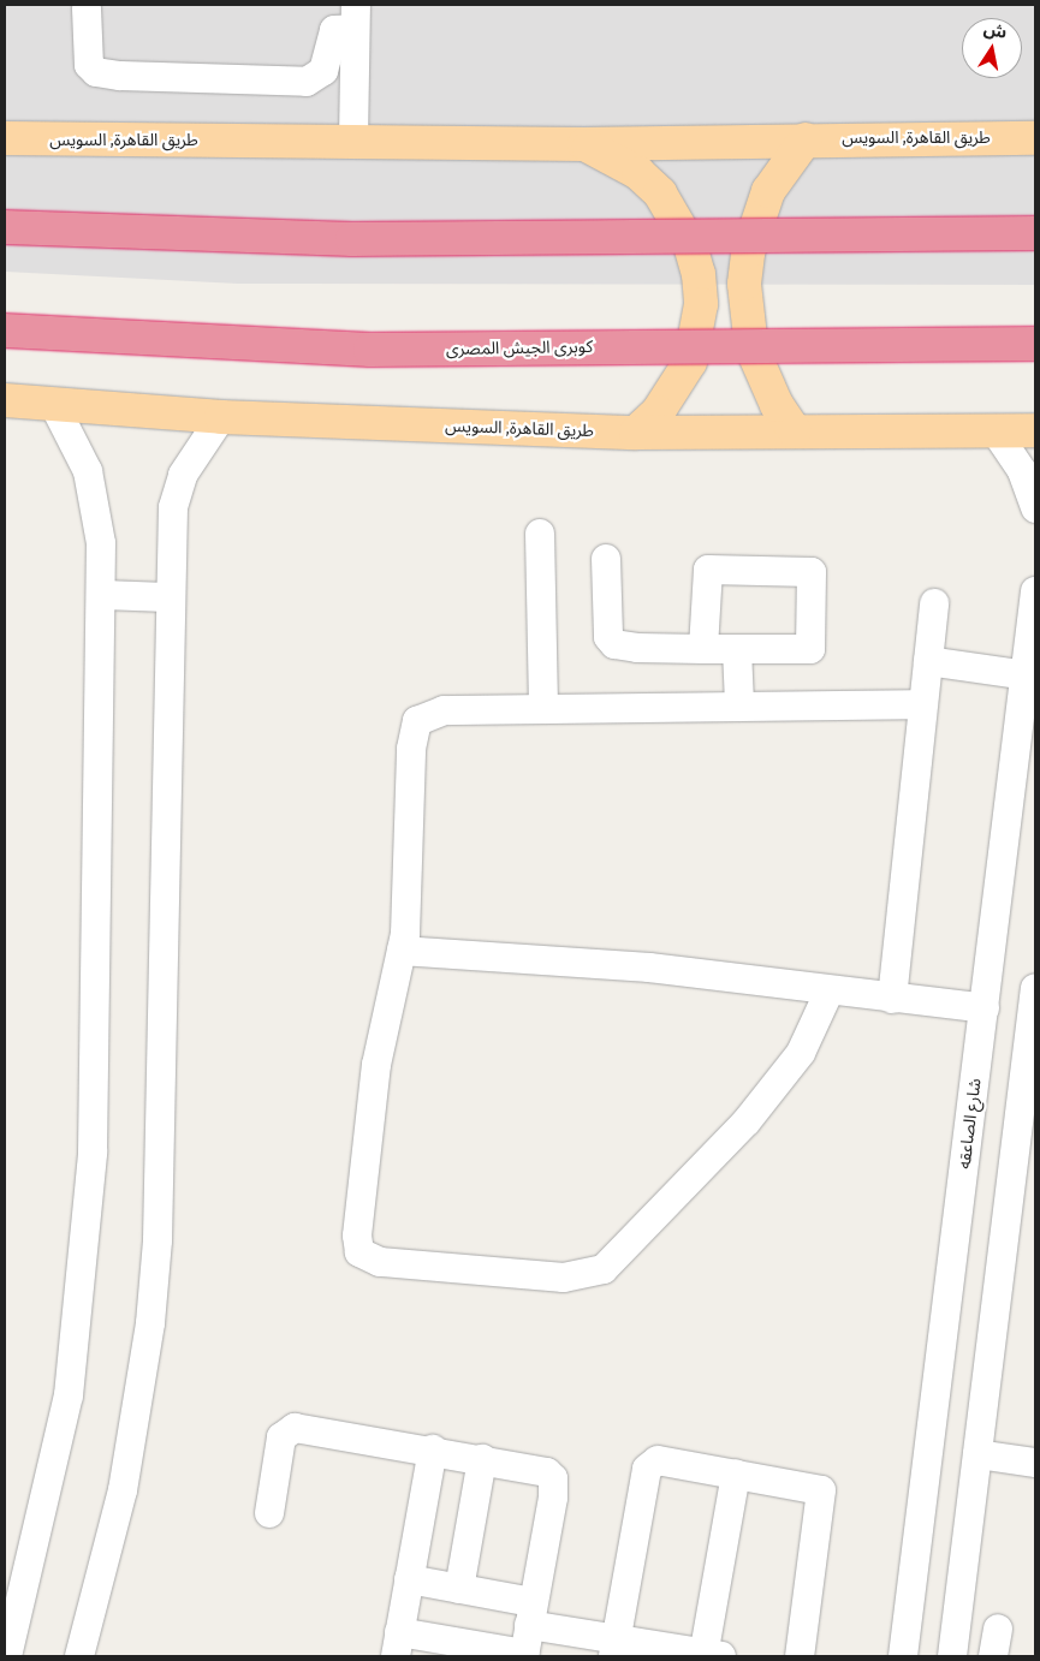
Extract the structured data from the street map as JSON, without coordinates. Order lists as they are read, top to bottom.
{
  "streets": {
    "highway": ["كوبرى الجيش المصرى"],
    "main road": ["طريق القاهرة, السويس"],
    "street": ["شارع الصاعقه"]
  },
  "north": "top"
}
